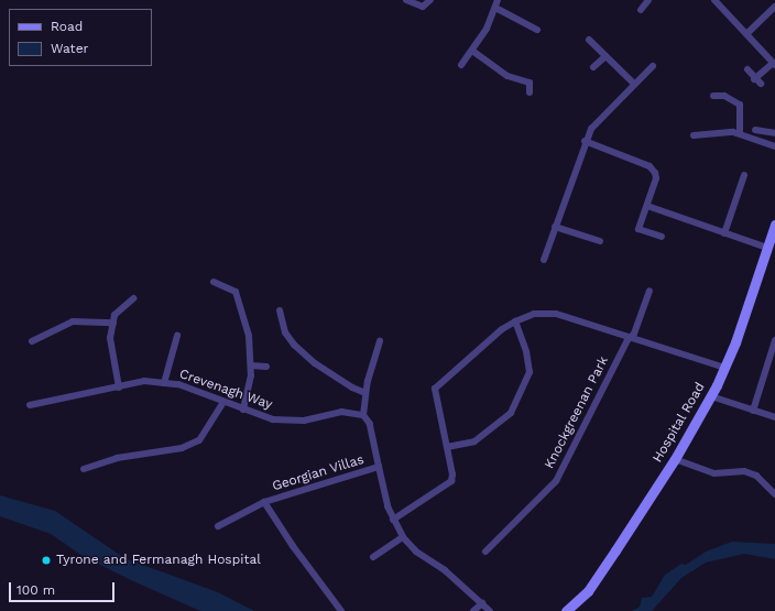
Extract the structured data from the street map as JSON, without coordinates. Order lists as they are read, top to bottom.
{
  "streets": {
    "main road": ["Hospital Road"],
    "street": ["Crevenagh Way", "Knockgreenan Park", "Georgian Villas"]
  },
  "places": ["Tyrone and Fermanagh Hospital"],
  "legend": ["Road", "Water"],
  "scale_bar": "100 m"
}
